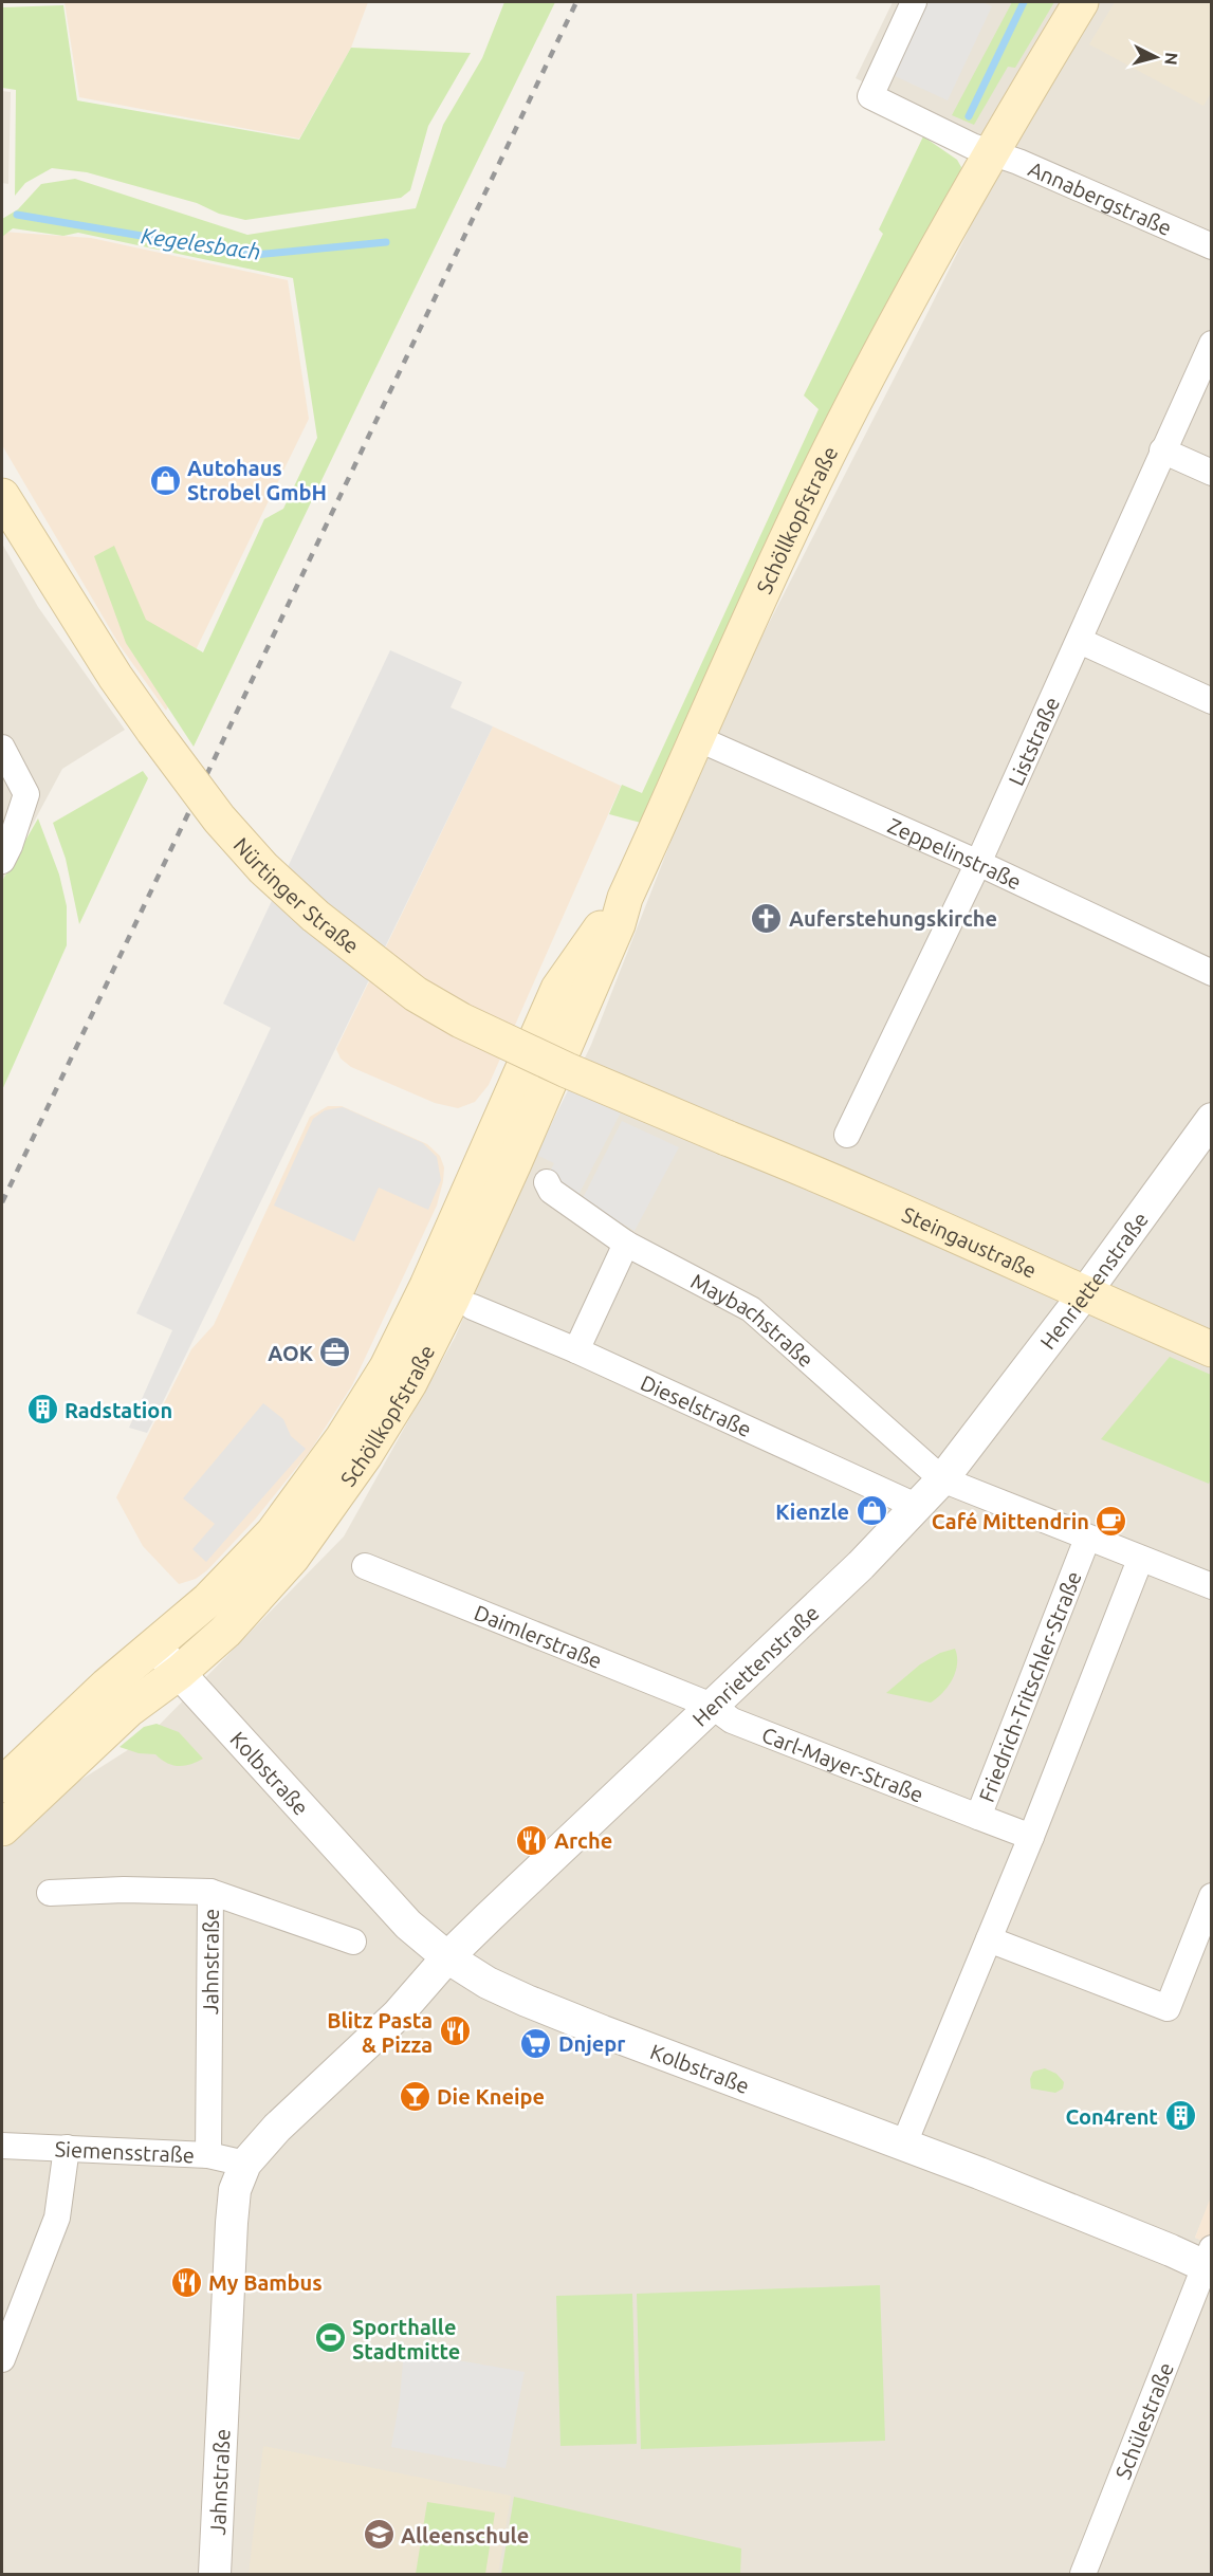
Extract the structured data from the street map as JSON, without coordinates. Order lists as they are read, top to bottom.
{
  "streets": {
    "main road": ["Schöllkopfstraße", "Nürtinger Straße", "Steingaustraße"],
    "street": [
      "Annabergstraße",
      "Liststraße",
      "Zeppelinstraße",
      "Henriettenstraße",
      "Maybachstraße",
      "Dieselstraße",
      "Daimlerstraße",
      "Friedrich-Tritschler-Straße",
      "Carl-Mayer-Straße",
      "Kolbstraße",
      "Jahnstraße",
      "Siemensstraße",
      "Schülestraße"
    ]
  },
  "crossings": [
    ["Annabergstraße", "Schöllkopfstraße"],
    ["Schöllkopfstraße", "Zeppelinstraße"],
    ["Schöllkopfstraße", "Kolbstraße"],
    ["Liststraße", "Zeppelinstraße"],
    ["Nürtinger Straße", "Steingaustraße"],
    ["Steingaustraße", "Henriettenstraße"],
    ["Henriettenstraße", "Maybachstraße"],
    ["Henriettenstraße", "Dieselstraße"],
    ["Henriettenstraße", "Daimlerstraße"],
    ["Henriettenstraße", "Carl-Mayer-Straße"],
    ["Henriettenstraße", "Kolbstraße"],
    ["Henriettenstraße", "Jahnstraße"],
    ["Henriettenstraße", "Siemensstraße"],
    ["Maybachstraße", "Friedrich-Tritschler-Straße"],
    ["Daimlerstraße", "Carl-Mayer-Straße"],
    ["Friedrich-Tritschler-Straße", "Carl-Mayer-Straße"],
    ["Kolbstraße", "Schülestraße"],
    ["Jahnstraße", "Siemensstraße"]
  ],
  "water": ["Kegelesbach"],
  "places": {
    "shop": ["Autohaus Strobel GmbH", "Kienzle"],
    "church": ["Auferstehungskirche"],
    "office": ["AOK"],
    "building": ["Radstation", "Con4rent"],
    "cafe": ["Café Mittendrin"],
    "restaurant": ["Arche", "Blitz Pasta & Pizza", "My Bambus"],
    "supermarket": ["Dnjepr"],
    "bar": ["Die Kneipe"],
    "sports": ["Sporthalle Stadtmitte"],
    "school or university": ["Alleenschule"]
  },
  "north": "right"
}
